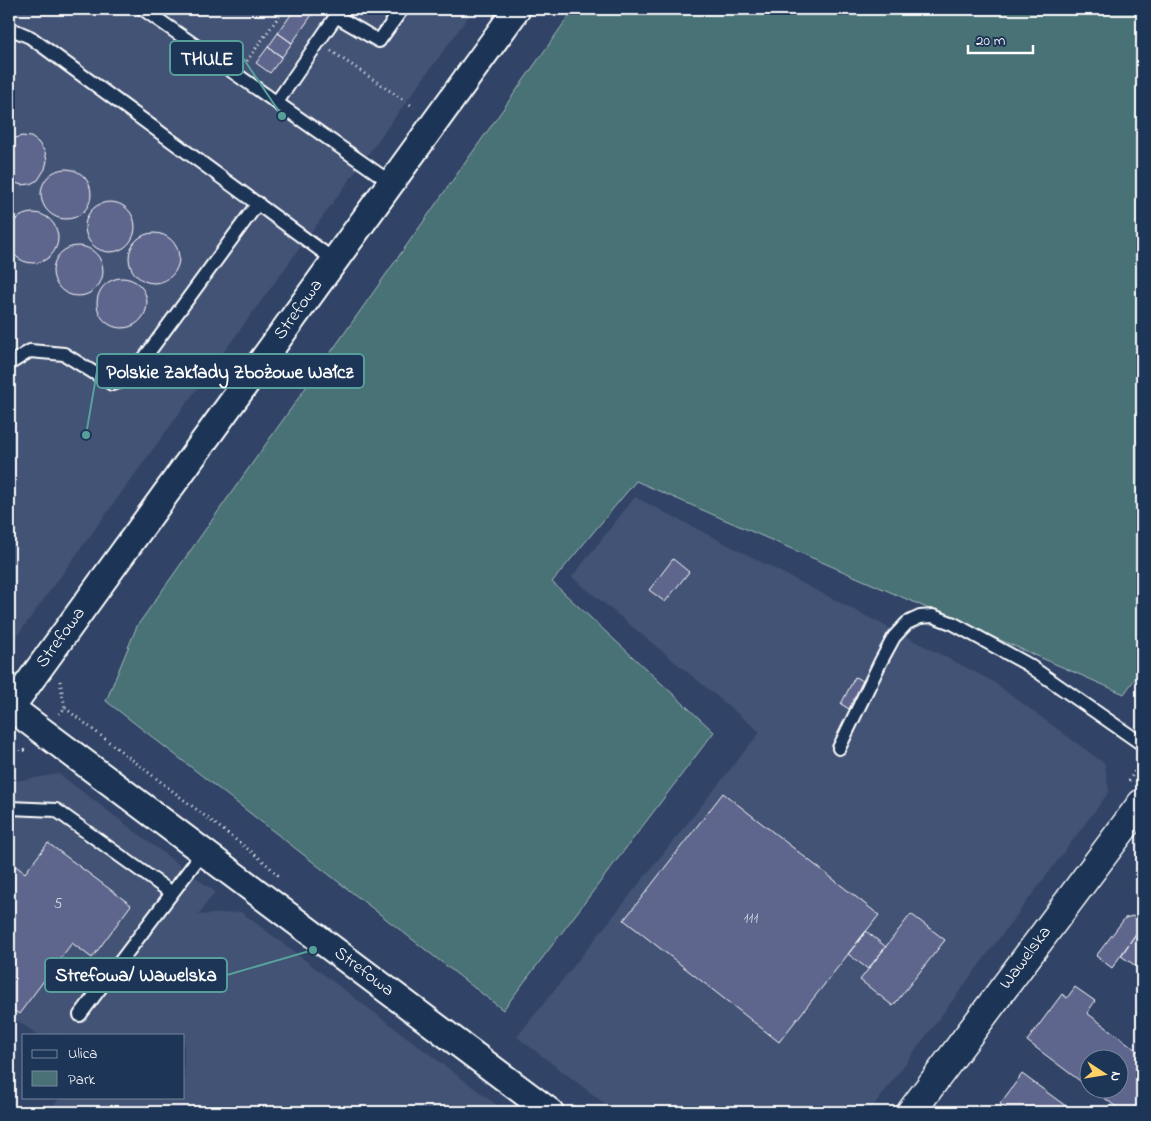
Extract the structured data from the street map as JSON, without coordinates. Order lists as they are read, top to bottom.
{
  "streets": {
    "street": ["Strefowa", "Wawelska"]
  },
  "places": ["THULE", "Polskie Zakłady Zbożowe Wałcz", "Strefowa/ Wawelska"],
  "house_numbers": ["5", "111"],
  "legend": ["Ulica", "Park"],
  "scale_bar": "20 m",
  "north": "right"
}
